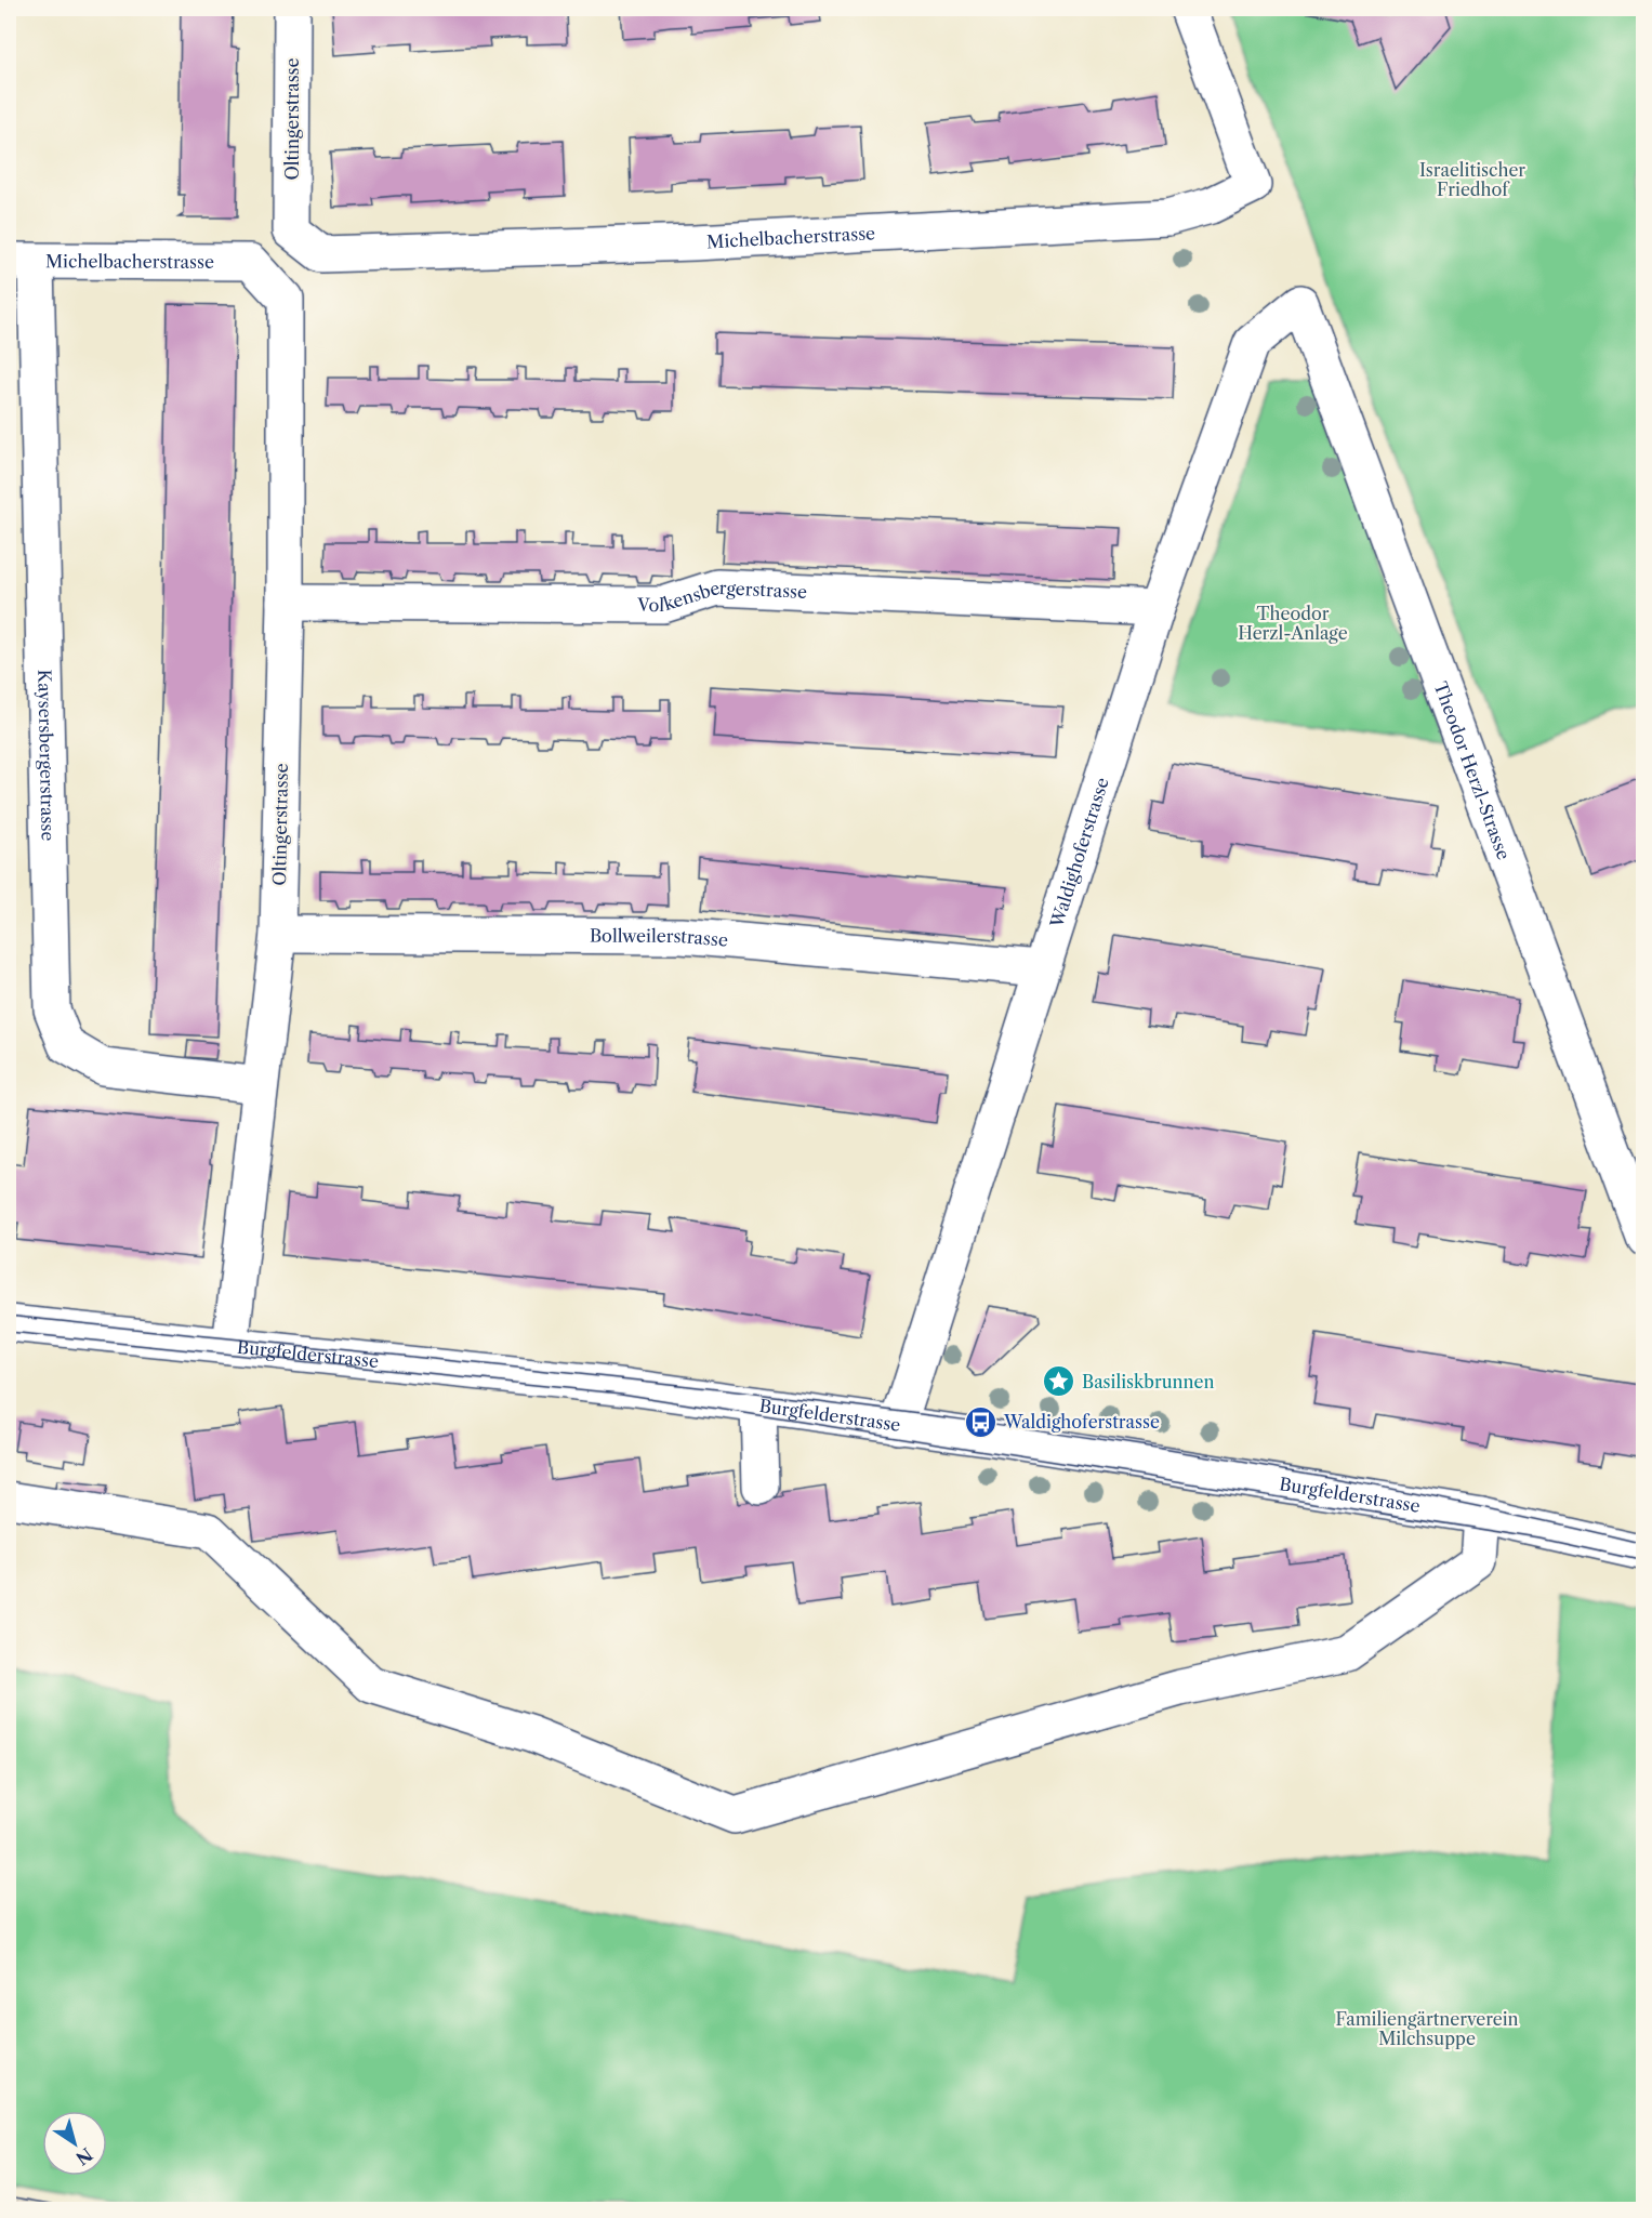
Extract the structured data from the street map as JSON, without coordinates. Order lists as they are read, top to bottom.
{
  "streets": {
    "street": [
      "Oltingerstrasse",
      "Michelbacherstrasse",
      "Volkensbergerstrasse",
      "Kaysersbergerstrasse",
      "Theodor Herzl-Strasse",
      "Waldighoferstrasse",
      "Bollweilerstrasse",
      "Burgfelderstrasse"
    ]
  },
  "crossings": [
    ["Oltingerstrasse", "Michelbacherstrasse"],
    ["Oltingerstrasse", "Volkensbergerstrasse"],
    ["Oltingerstrasse", "Kaysersbergerstrasse"],
    ["Oltingerstrasse", "Bollweilerstrasse"],
    ["Oltingerstrasse", "Burgfelderstrasse"],
    ["Michelbacherstrasse", "Kaysersbergerstrasse"],
    ["Volkensbergerstrasse", "Waldighoferstrasse"],
    ["Theodor Herzl-Strasse", "Waldighoferstrasse"],
    ["Waldighoferstrasse", "Bollweilerstrasse"],
    ["Waldighoferstrasse", "Burgfelderstrasse"]
  ],
  "parks": ["Israelitischer Friedhof", "Theodor Herzl-Anlage", "Familiengärtnerverein Milchsuppe"],
  "places": {
    "place": ["Basiliskbrunnen"],
    "bus stop": ["Waldighoferstrasse"]
  },
  "north": "bottom right"
}
